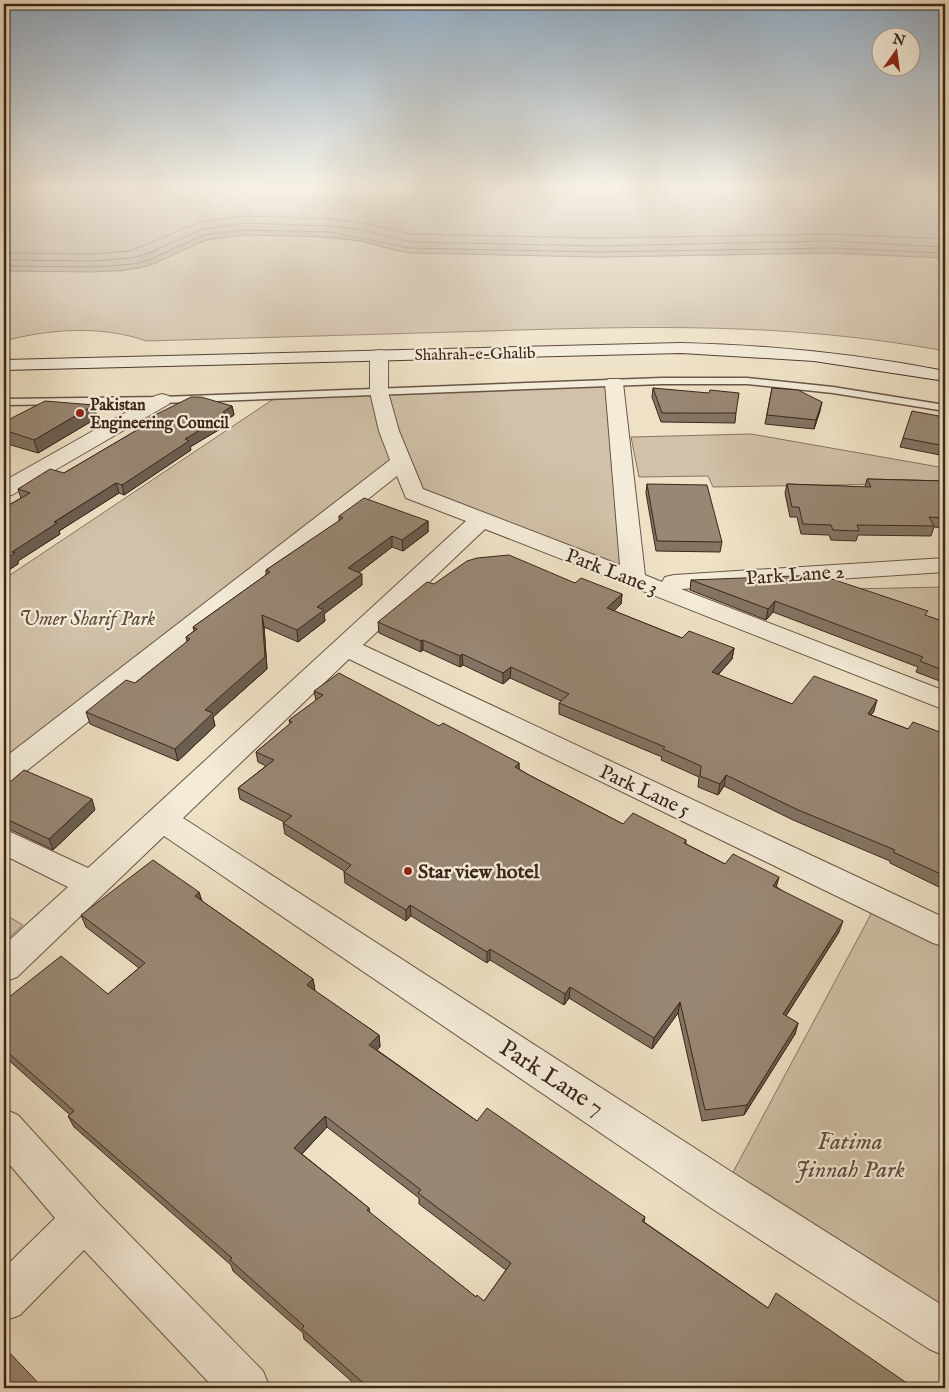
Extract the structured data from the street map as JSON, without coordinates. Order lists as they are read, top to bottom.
{
  "streets": {
    "street": [
      "Shahrah-e-Ghalib",
      "Park Lane 3",
      "Park Lane 2",
      "Park Lane 5",
      "Park Lane 7"
    ]
  },
  "crossings": [
    ["Shahrah-e-Ghalib", "Park Lane 3"],
    ["Park Lane 3", "Park Lane 2"]
  ],
  "parks": ["Umer Sharif Park", "Fatima Jinnah Park"],
  "places": ["Pakistan Engineering Council", "Star view hotel"],
  "north": "top"
}
